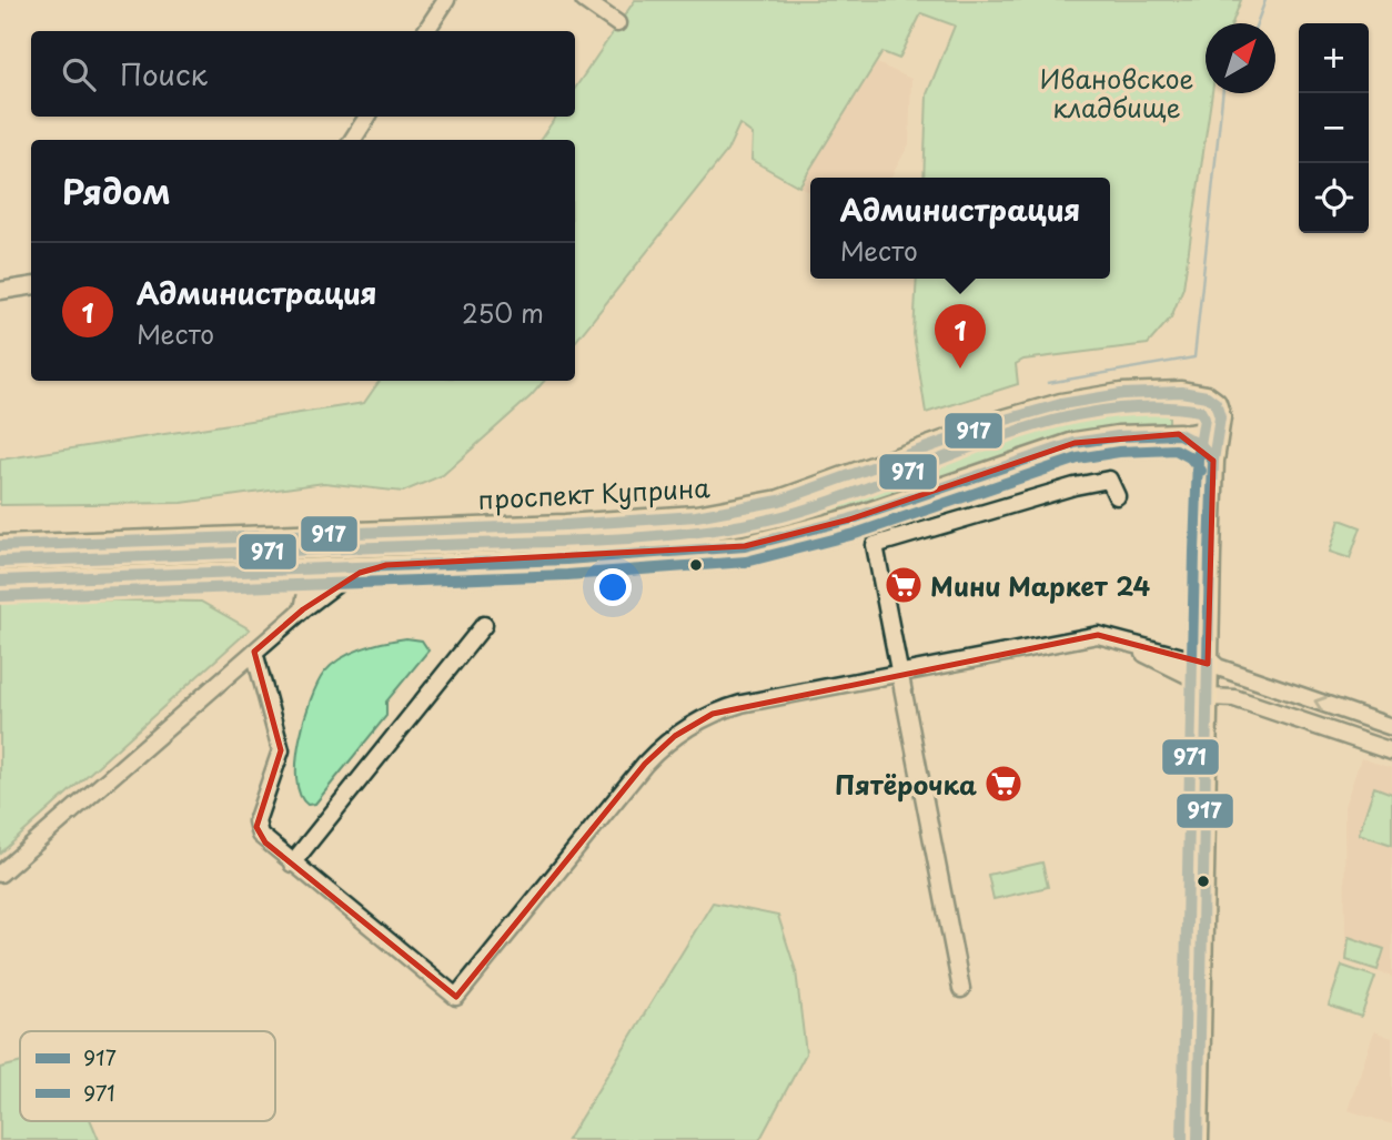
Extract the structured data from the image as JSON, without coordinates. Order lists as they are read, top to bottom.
{
  "streets": {
    "main road": ["проспект Куприна"]
  },
  "parks": ["Ивановское кладбище"],
  "places": {
    "supermarket": ["Мини Маркет 24", "Пятёрочка"]
  },
  "lines": ["transit line 917", "transit line 971"],
  "legend": ["917", "971"],
  "north": "top right",
  "page": {
    "map_buttons": ["+", "−"],
    "search": "Поиск",
    "heading": "Рядом",
    "popup": ["Администрация", "Место"],
    "list": [
      {
        "mark": "1",
        "name": "Администрация",
        "note": "Место",
        "value": "250 m"
      }
    ],
    "pins": "1"
  }
}
